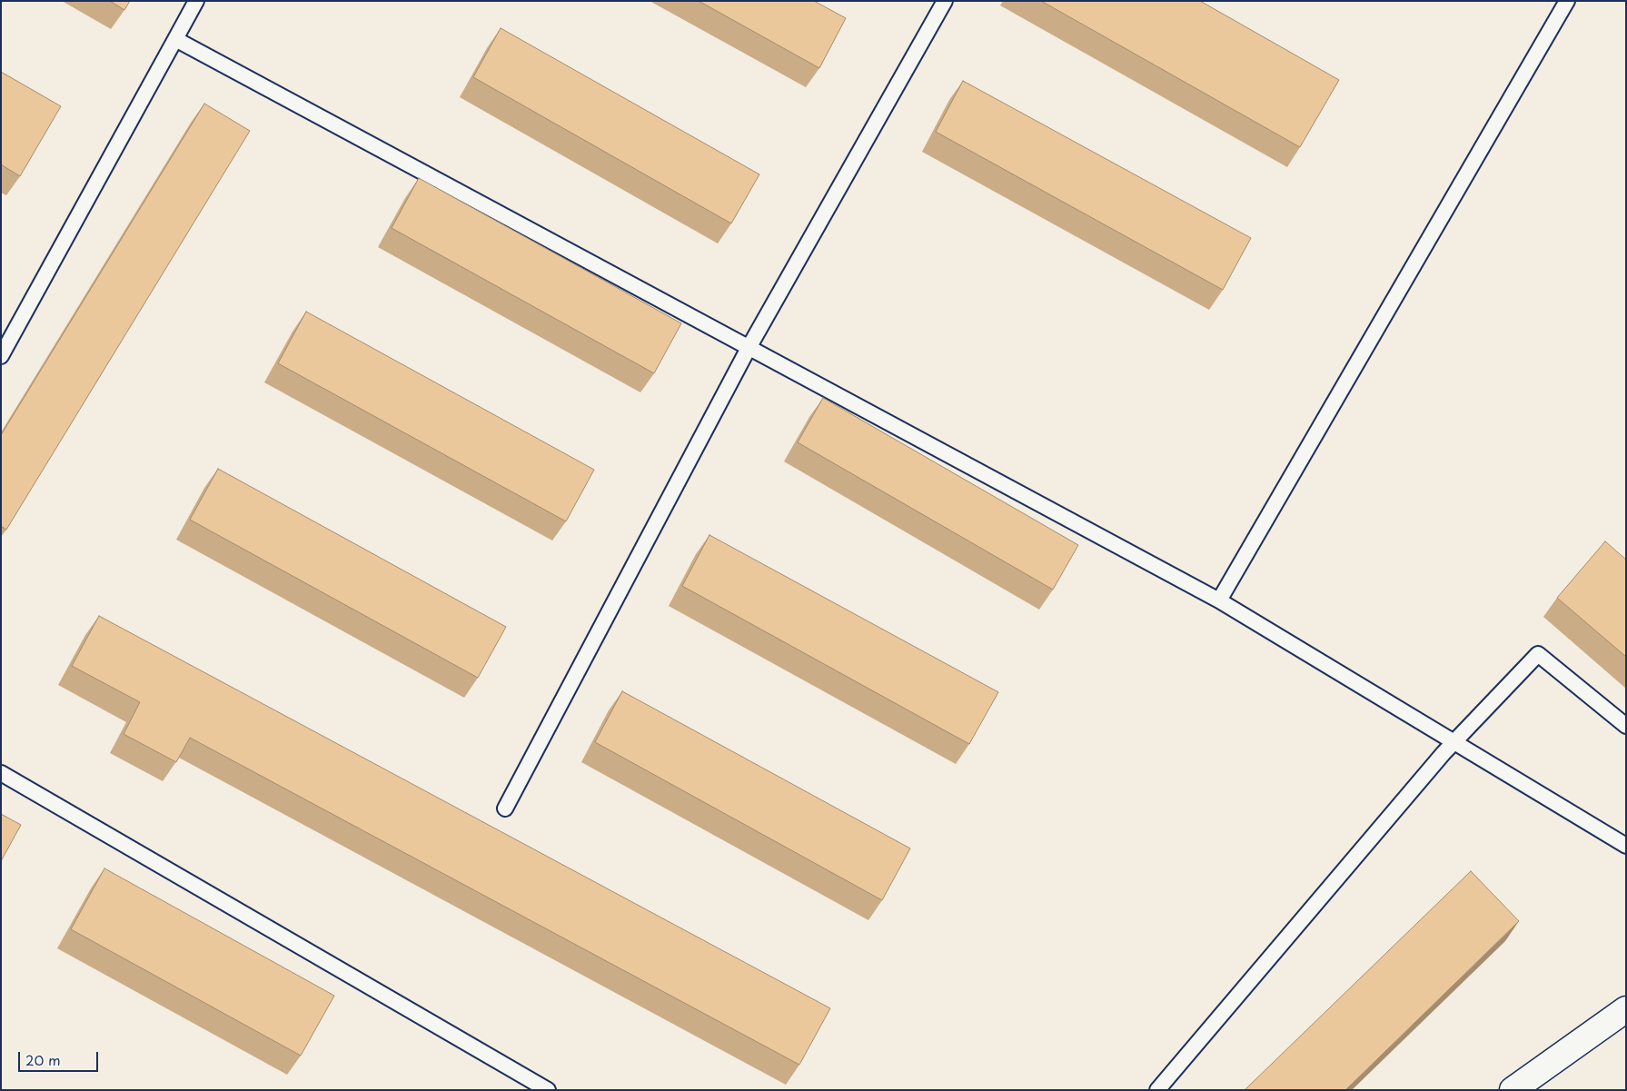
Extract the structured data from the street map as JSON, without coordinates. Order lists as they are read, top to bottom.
{
  "scale_bar": "20 m"
}
